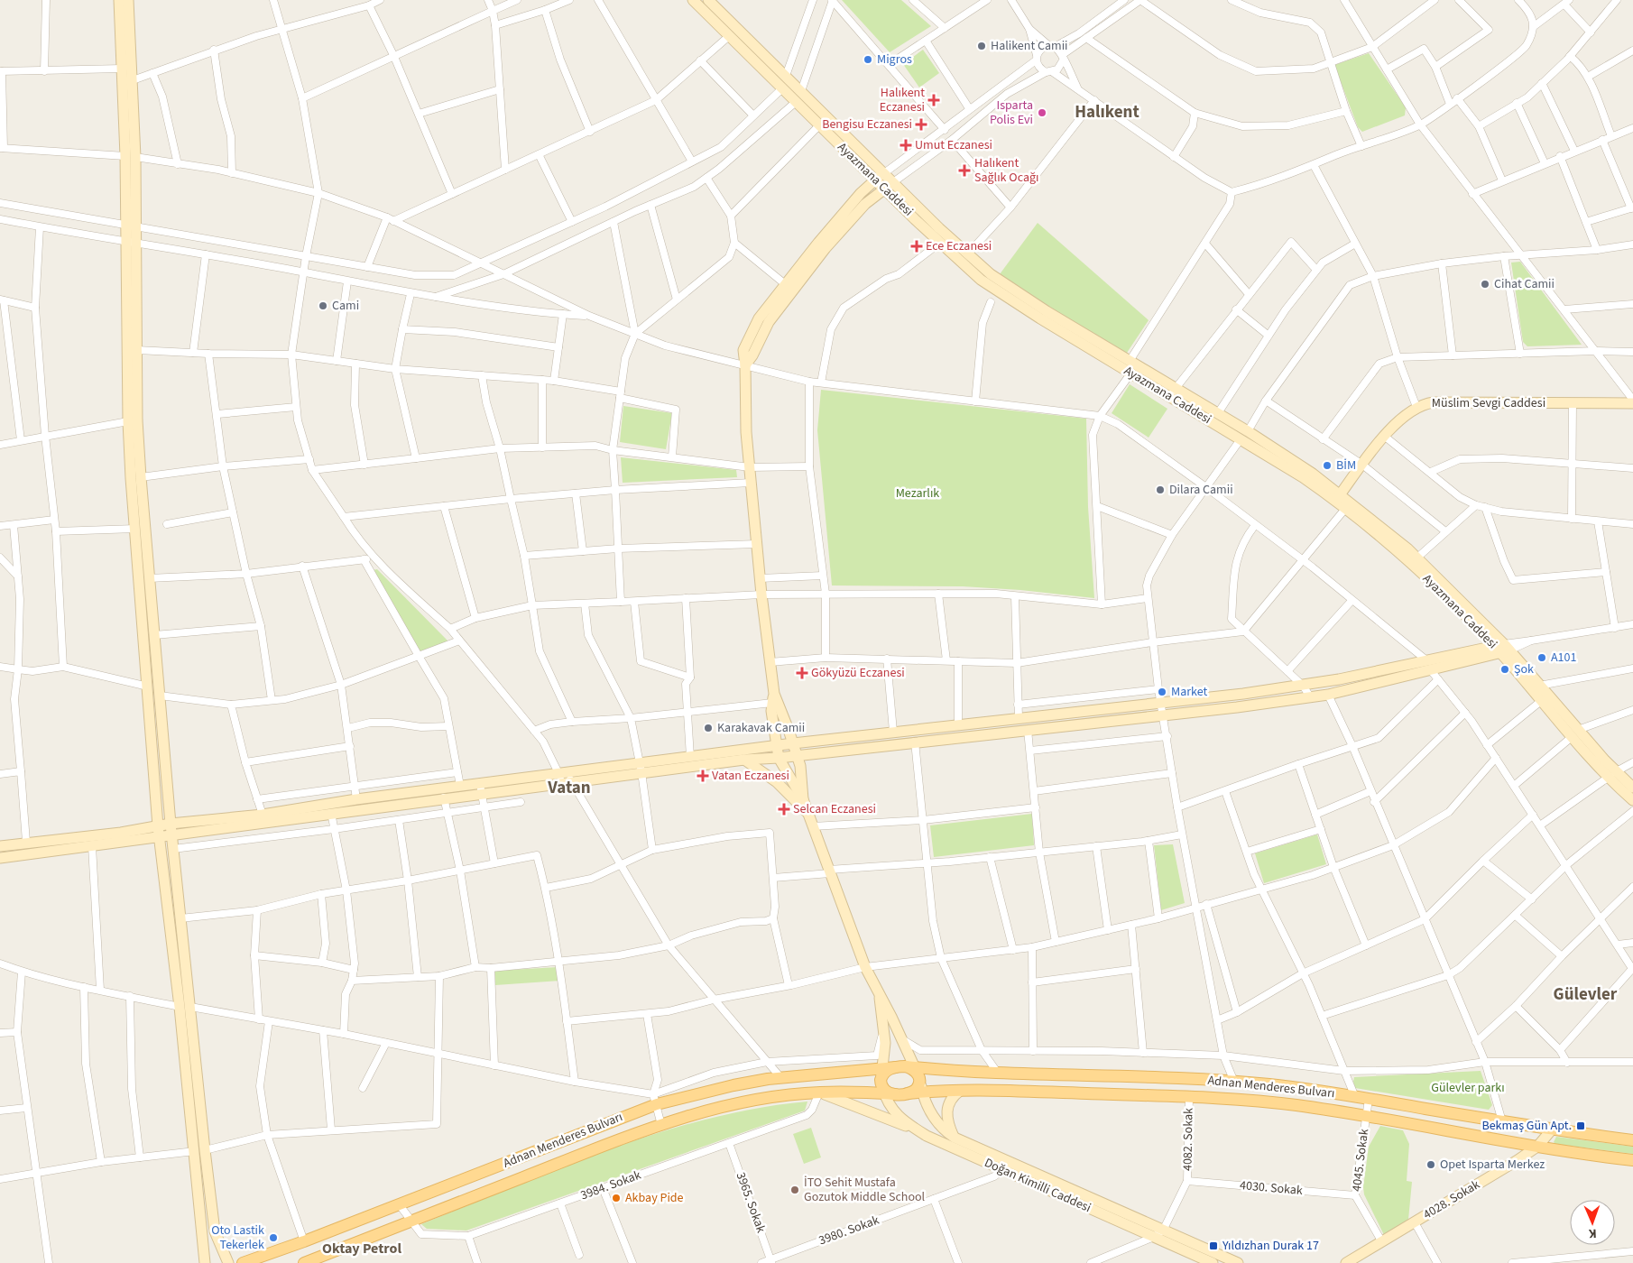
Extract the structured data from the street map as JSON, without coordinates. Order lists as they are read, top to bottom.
{
  "streets": {
    "main road": [
      "Ayazmana Caddesi",
      "Müslim Sevgi Caddesi",
      "Adnan Menderes Bulvarı",
      "Doğan Kimilli Caddesi",
      "4028. Sokak"
    ],
    "street": [
      "4082. Sokak",
      "4045. Sokak",
      "3984. Sokak",
      "4030. Sokak",
      "3965. Sokak",
      "3980. Sokak"
    ]
  },
  "crossings": [
    ["Ayazmana Caddesi", "Müslim Sevgi Caddesi"],
    ["Adnan Menderes Bulvarı", "4082. Sokak"],
    ["Adnan Menderes Bulvarı", "4045. Sokak"],
    ["Adnan Menderes Bulvarı", "3984. Sokak"],
    ["Adnan Menderes Bulvarı", "Doğan Kimilli Caddesi"],
    ["Adnan Menderes Bulvarı", "4028. Sokak"],
    ["4082. Sokak", "Doğan Kimilli Caddesi"],
    ["4082. Sokak", "4030. Sokak"],
    ["4045. Sokak", "4030. Sokak"],
    ["4045. Sokak", "4028. Sokak"],
    ["3984. Sokak", "3965. Sokak"],
    ["Doğan Kimilli Caddesi", "3980. Sokak"],
    ["3965. Sokak", "3980. Sokak"]
  ],
  "districts": [
    "Halıkent",
    "Vatan",
    "Gülevler",
    "Oktay Petrol"
  ],
  "parks": ["Mezarlık", "Gülevler parkı"],
  "places": {
    "other": [
      "Halikent Camii",
      "Migros",
      "Isparta Polis Evi",
      "Cihat Camii",
      "Cami",
      "BİM",
      "Dilara Camii",
      "A101",
      "Şok",
      "Market",
      "Karakavak Camii",
      "Opet Isparta Merkez",
      "İTO Sehit Mustafa Gozutok Middle School",
      "Akbay Pide",
      "Oto Lastik Tekerlek"
    ],
    "health": [
      "Halıkent Eczanesi",
      "Bengisu Eczanesi",
      "Umut Eczanesi",
      "Halıkent Sağlık Ocağı",
      "Ece Eczanesi",
      "Gökyüzü Eczanesi",
      "Vatan Eczanesi",
      "Selcan Eczanesi"
    ],
    "transit": ["Bekmaş Gün Apt.", "Yıldızhan Durak 17"]
  },
  "north": "bottom"
}
